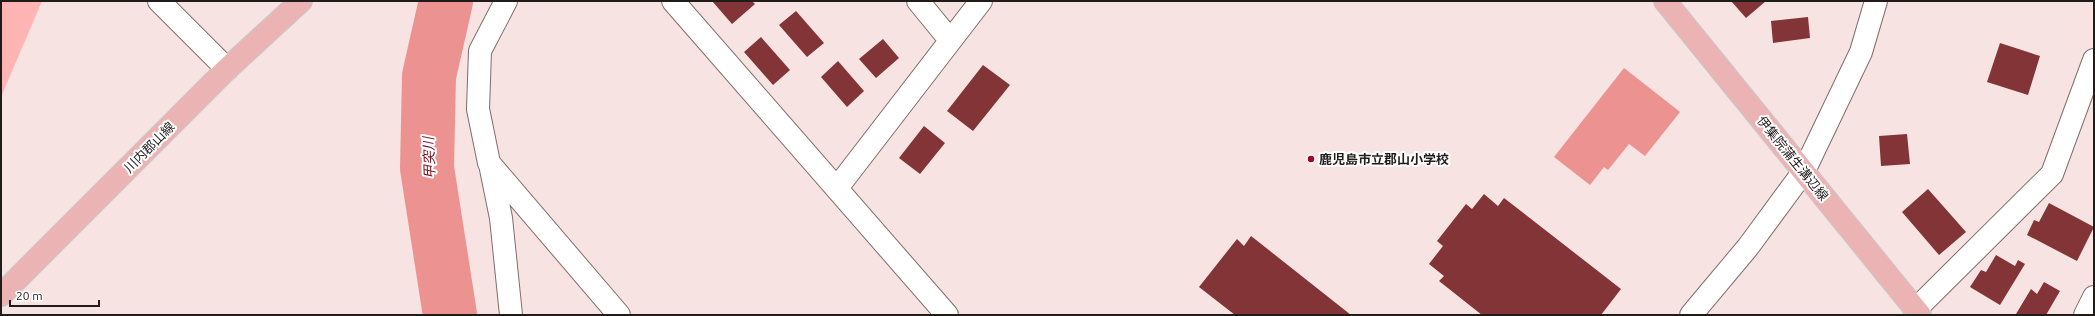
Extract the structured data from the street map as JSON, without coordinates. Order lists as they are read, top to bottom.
{
  "streets": {
    "main road": ["川内郡山線", "伊集院蒲生溝辺線"]
  },
  "water": ["甲突川"],
  "places": ["鹿児島市立郡山小学校"],
  "scale_bar": "20 m"
}
